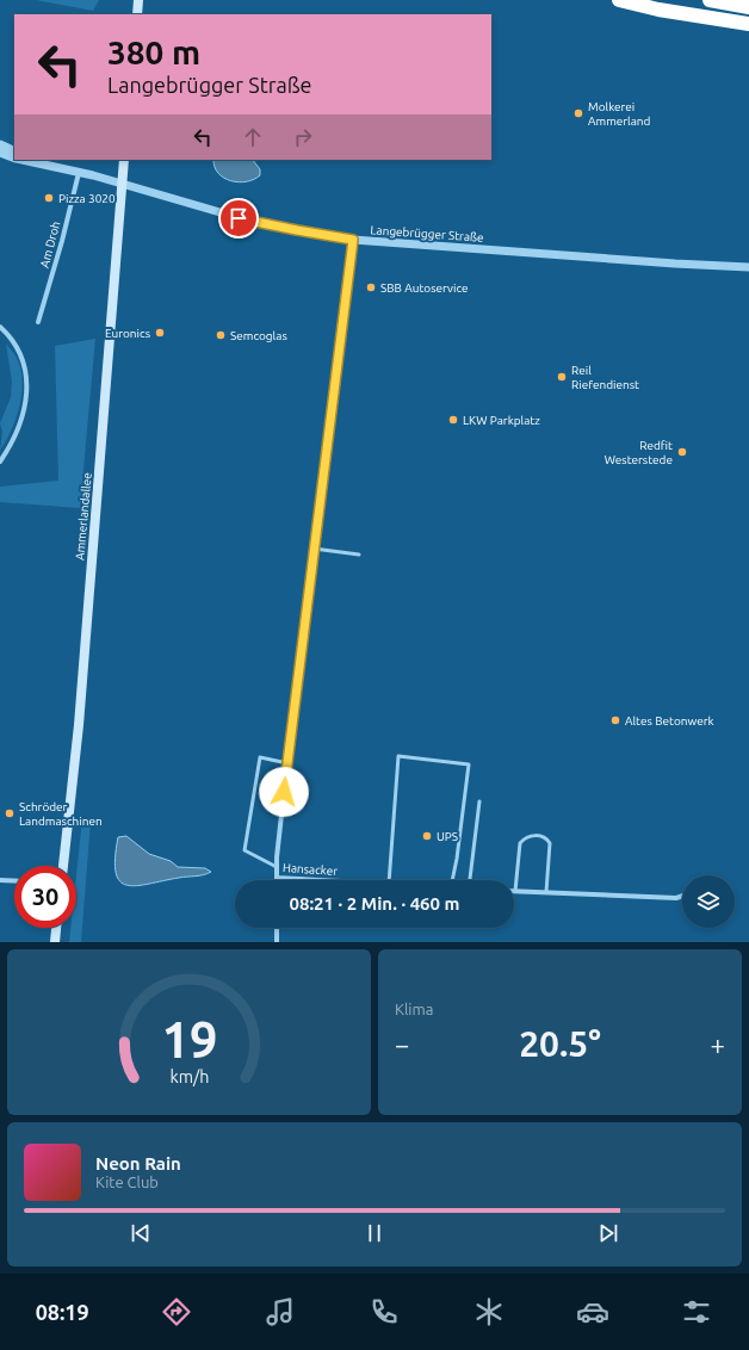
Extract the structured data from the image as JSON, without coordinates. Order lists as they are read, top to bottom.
{
  "streets": {
    "main road": ["Ammerlandallee"],
    "street": ["Langebrügger Straße", "Am Droh", "Hansacker"]
  },
  "crossings": [
    ["Langebrügger Straße", "Am Droh"],
    ["Langebrügger Straße", "Ammerlandallee"],
    ["Langebrügger Straße", "Hansacker"]
  ],
  "places": [
    "Molkerei Ammerland",
    "Pizza 3020",
    "SBB Autoservice",
    "Euronics",
    "Semcoglas",
    "Reil Riefendienst",
    "LKW Parkplatz",
    "Redfit Westerstede",
    "Altes Betonwerk",
    "Schröder Landmaschinen",
    "UPS"
  ],
  "page": {
    "turn": ["380 m", "Langebrügger Straße"],
    "limit": "30",
    "trip": "08:21 · 2 Min. · 460 m",
    "tile": "Klima",
    "heat": ["−", "20.5°", "+"],
    "song": ["Neon Rain", "Kite Club"],
    "tabs": "08:19",
    "gauge": ["19", "km/h"]
  }
}
